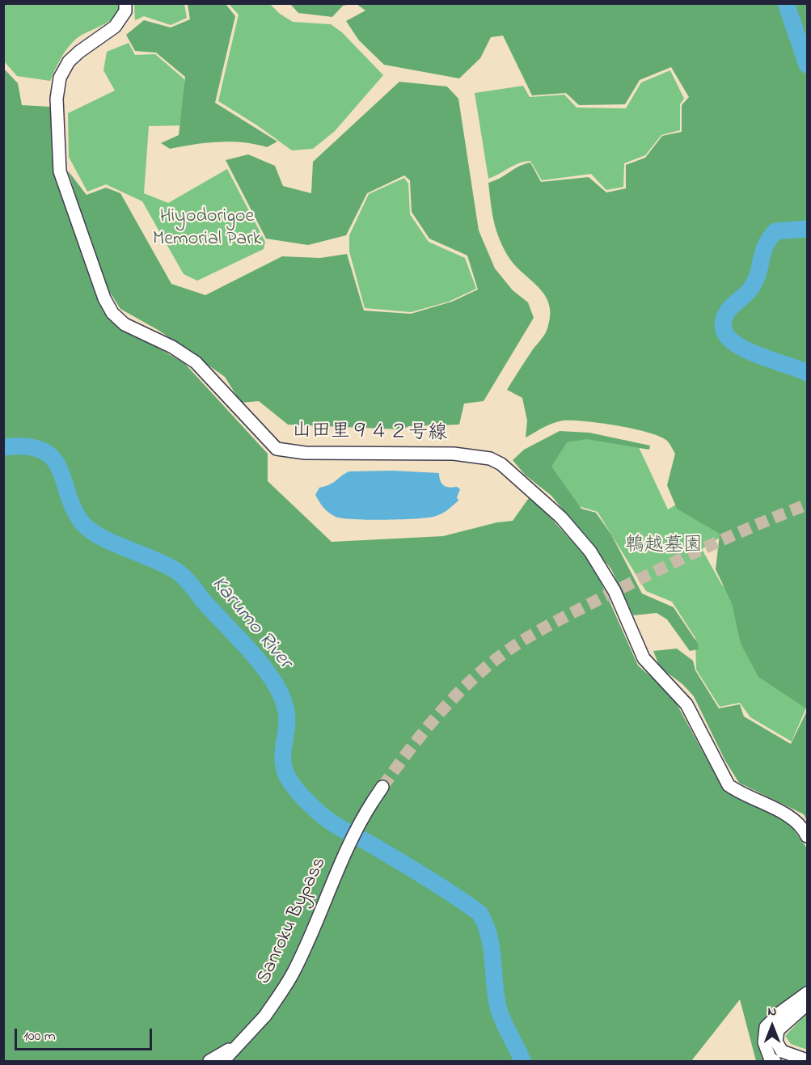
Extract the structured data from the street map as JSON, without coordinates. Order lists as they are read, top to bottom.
{
  "streets": {
    "street": ["山田里９４２号線", "Sanroku Bypass"]
  },
  "water": ["Karumo River"],
  "parks": ["Hiyodorigoe Memorial Park", "鵯越墓園"],
  "scale_bar": "100 m",
  "north": "top"
}
